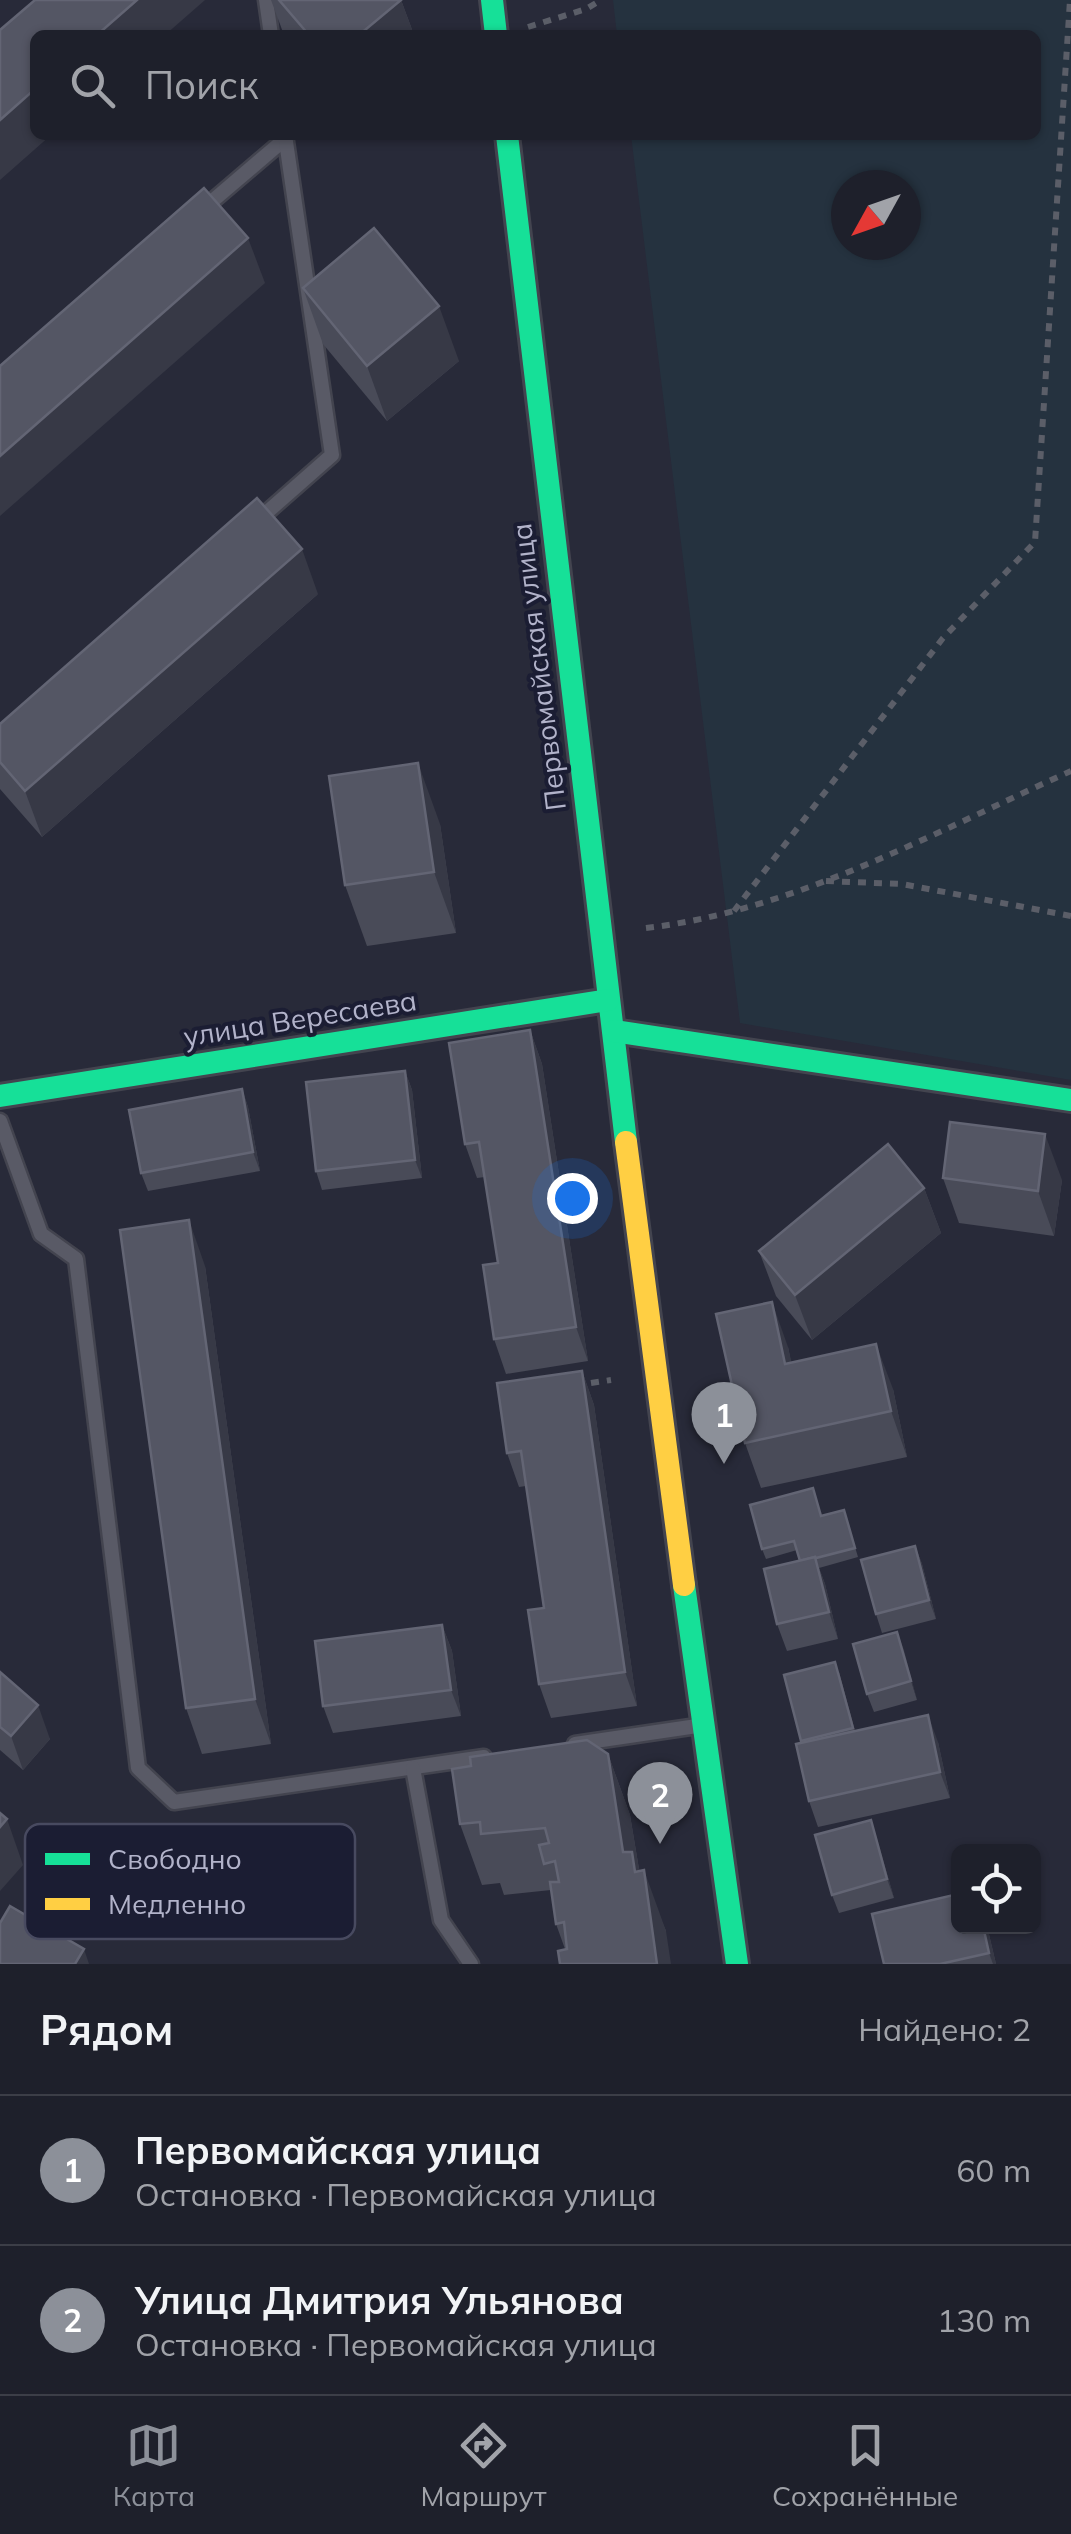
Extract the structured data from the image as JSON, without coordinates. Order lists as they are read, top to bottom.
{
  "streets": {
    "main road": ["Первомайская улица", "улица Вересаева"]
  },
  "crossings": [
    ["Первомайская улица", "улица Вересаева"]
  ],
  "legend": ["Свободно", "Медленно"],
  "north": "bottom left",
  "page": {
    "search": "Поиск",
    "pins": ["1", "2"],
    "heading": ["Рядом", "Найдено: 2"],
    "list": [
      {
        "mark": "1",
        "name": "Первомайская улица",
        "note": "Остановка · Первомайская улица",
        "value": "60 m"
      },
      {
        "mark": "2",
        "name": "Улица Дмитрия Ульянова",
        "note": "Остановка · Первомайская улица",
        "value": "130 m"
      }
    ],
    "nav": ["Карта", "Маршрут", "Сохранённые"]
  }
}
